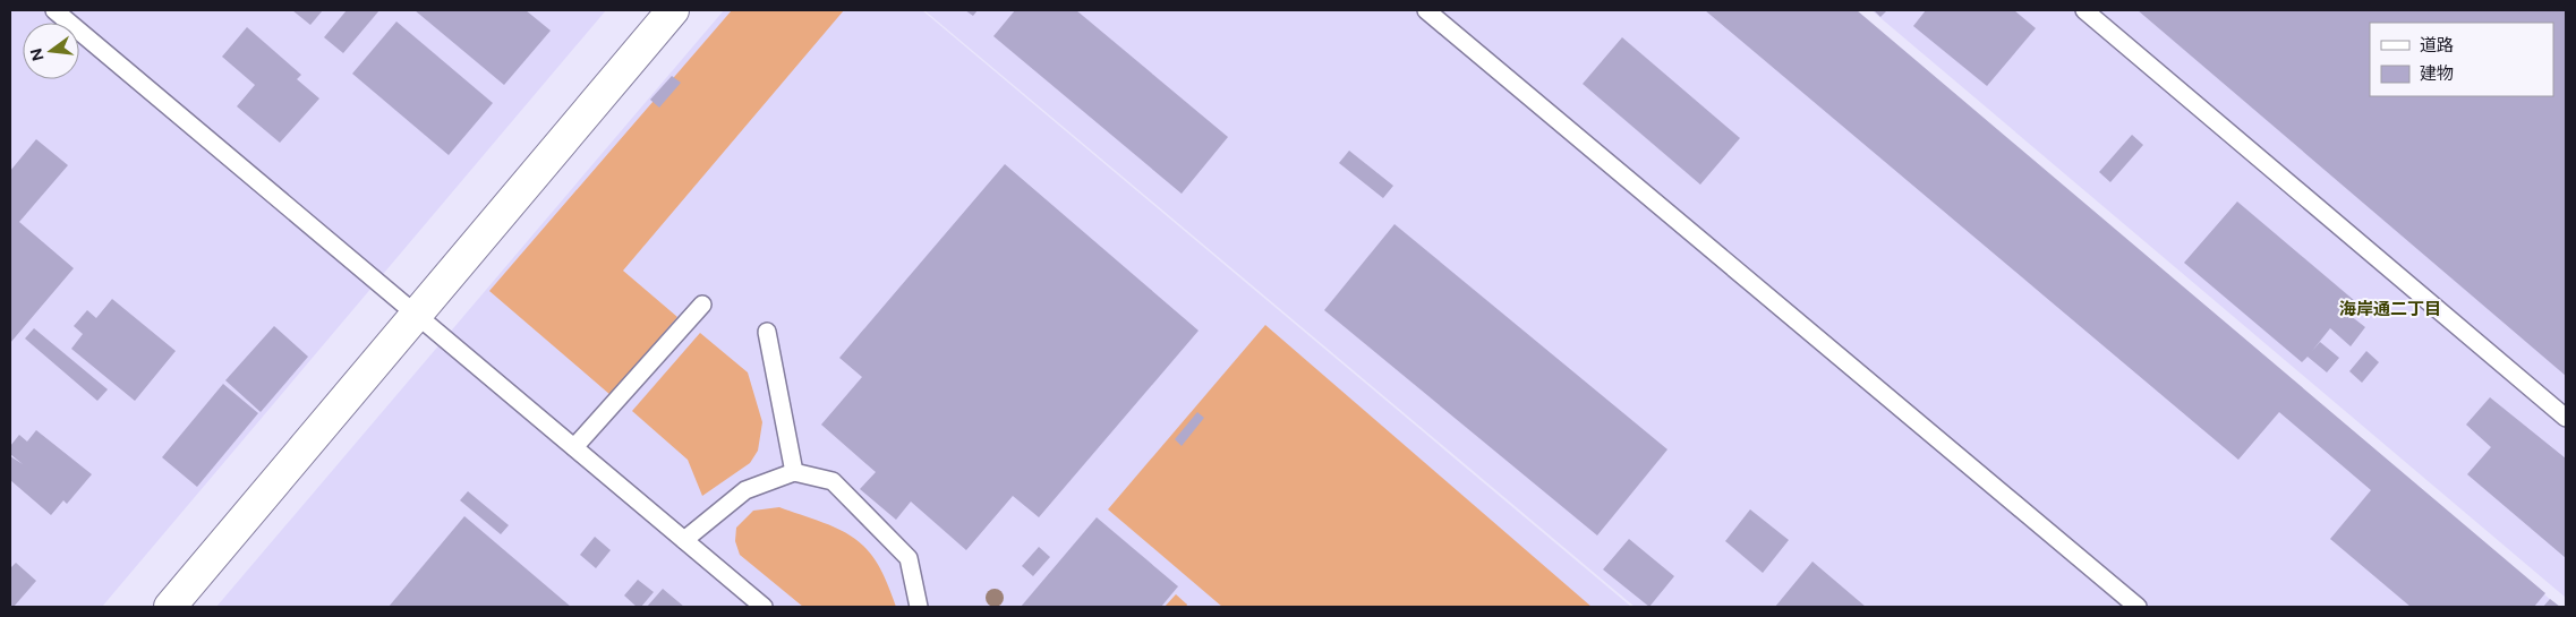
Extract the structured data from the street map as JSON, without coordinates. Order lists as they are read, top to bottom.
{
  "districts": ["海岸通二丁目"],
  "legend": ["道路", "建物"],
  "north": "left"
}
